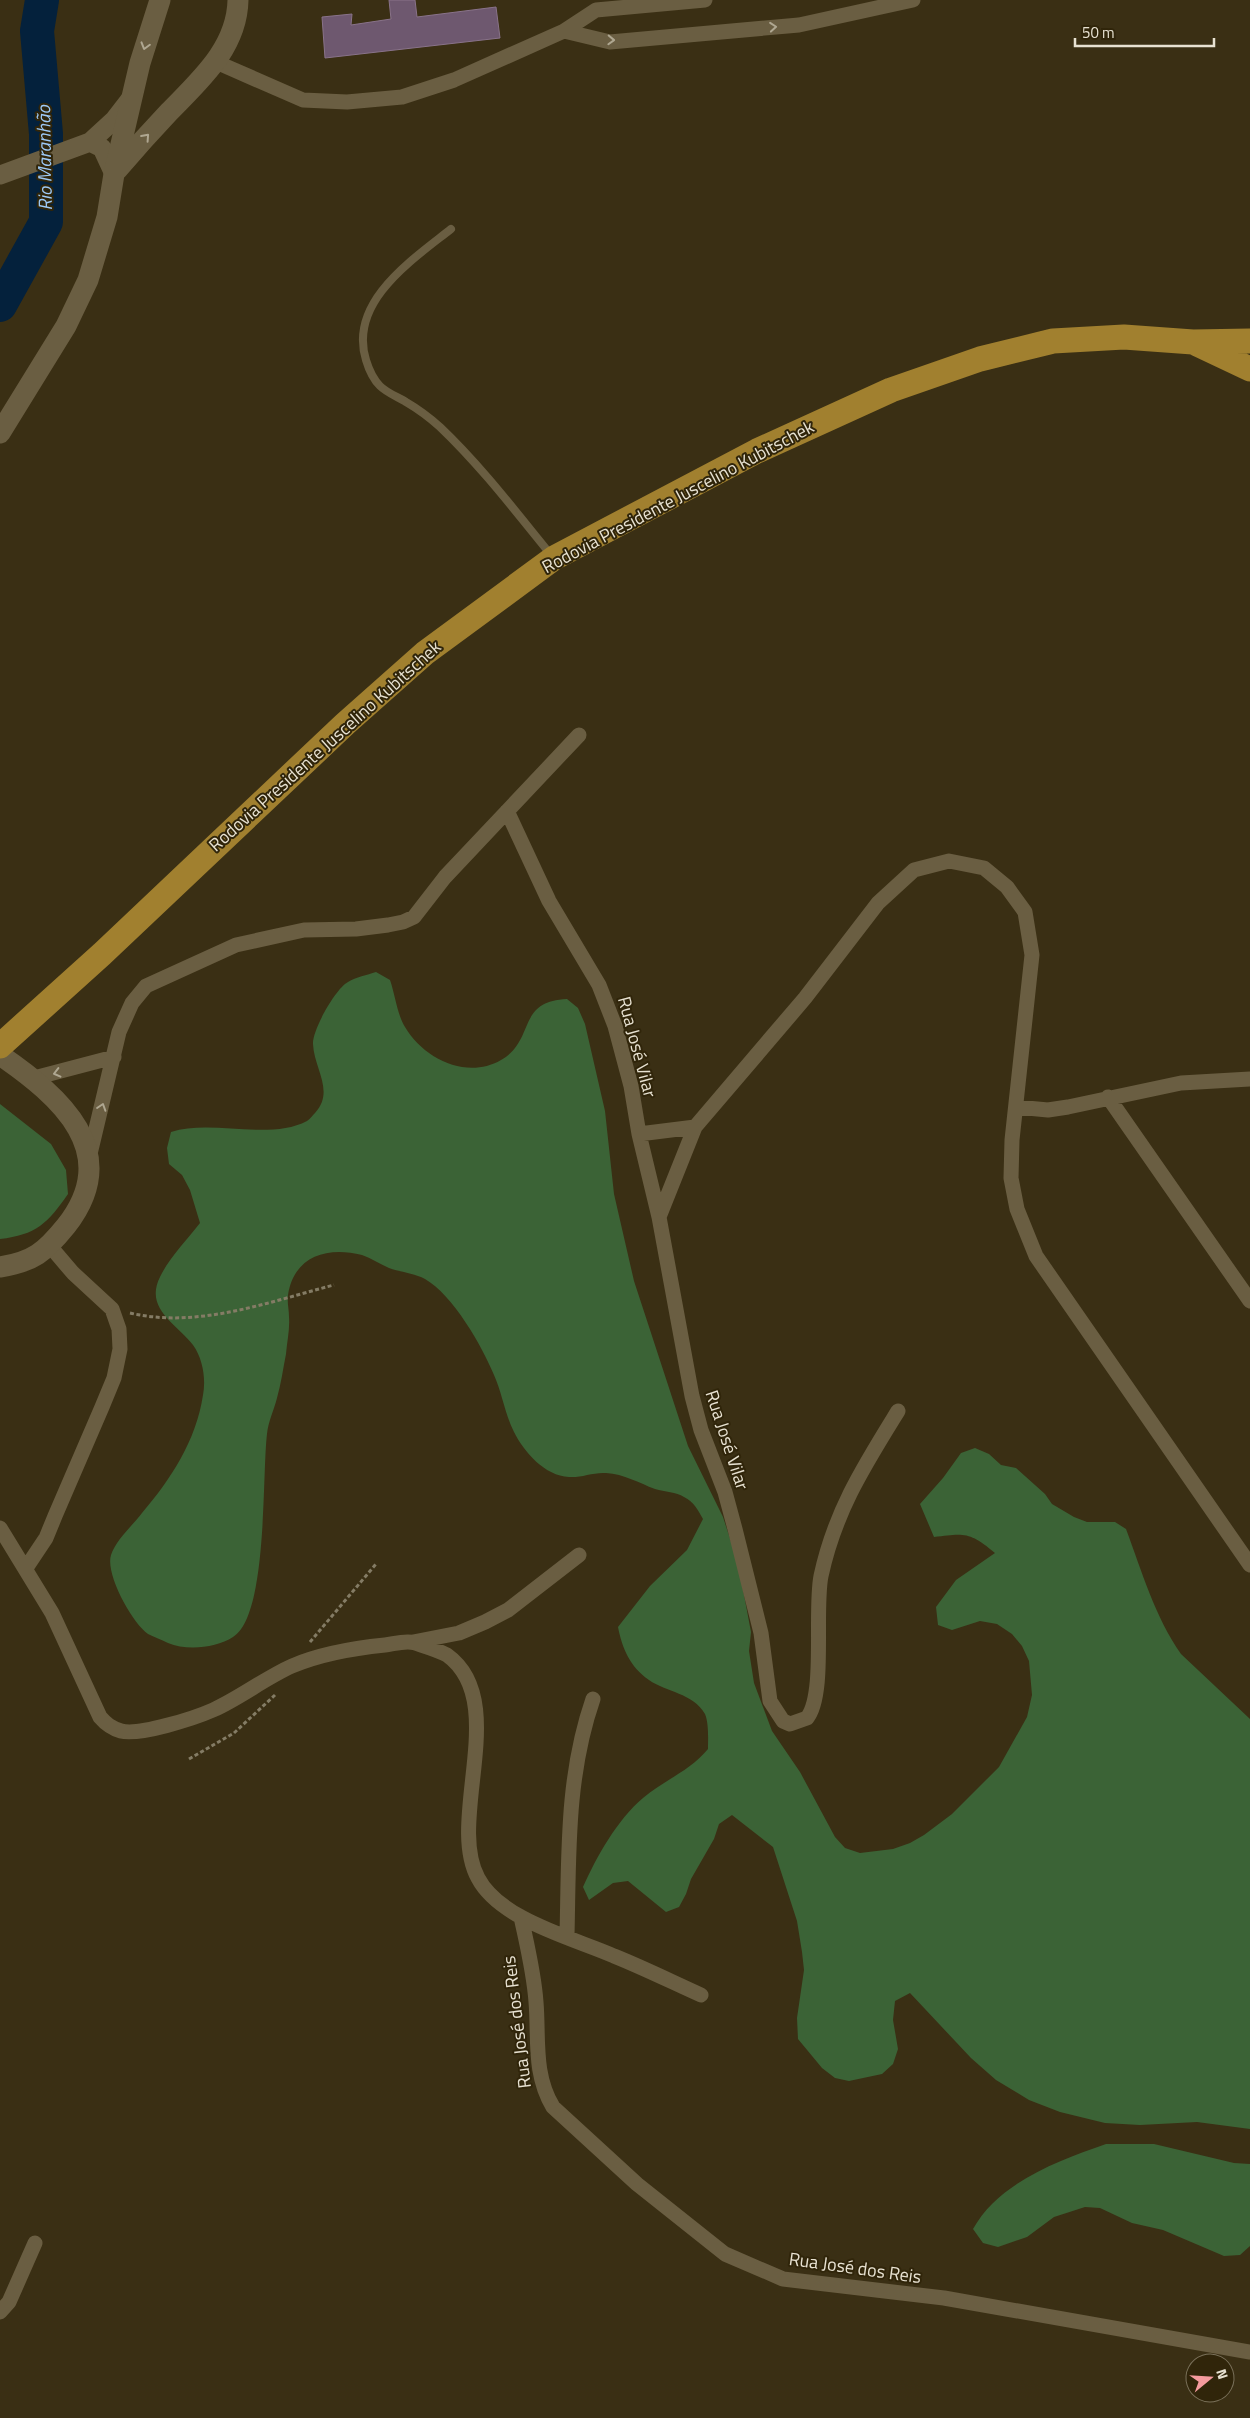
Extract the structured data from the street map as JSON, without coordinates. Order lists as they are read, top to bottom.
{
  "streets": {
    "highway": ["Rodovia Presidente Juscelino Kubitschek"],
    "street": ["Rua José Vilar", "Rua José dos Reis"]
  },
  "water": ["Rio Maranhão"],
  "scale_bar": "50 m",
  "north": "right"
}
